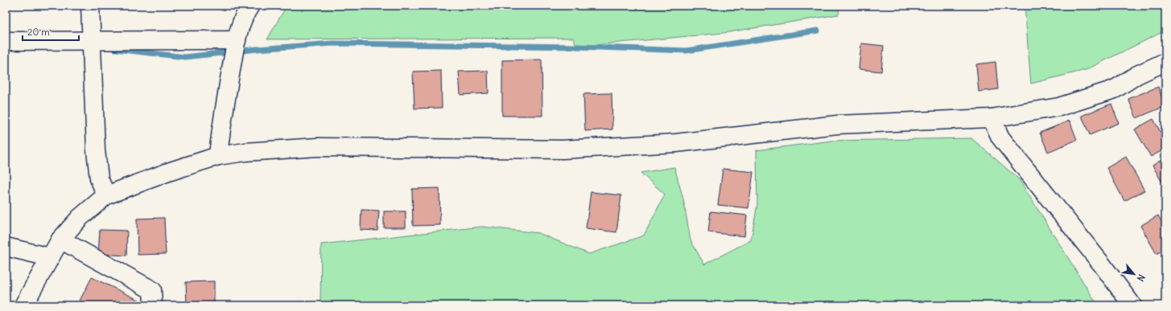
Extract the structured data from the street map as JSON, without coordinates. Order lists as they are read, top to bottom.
{
  "scale_bar": "20 m",
  "north": "bottom right"
}
